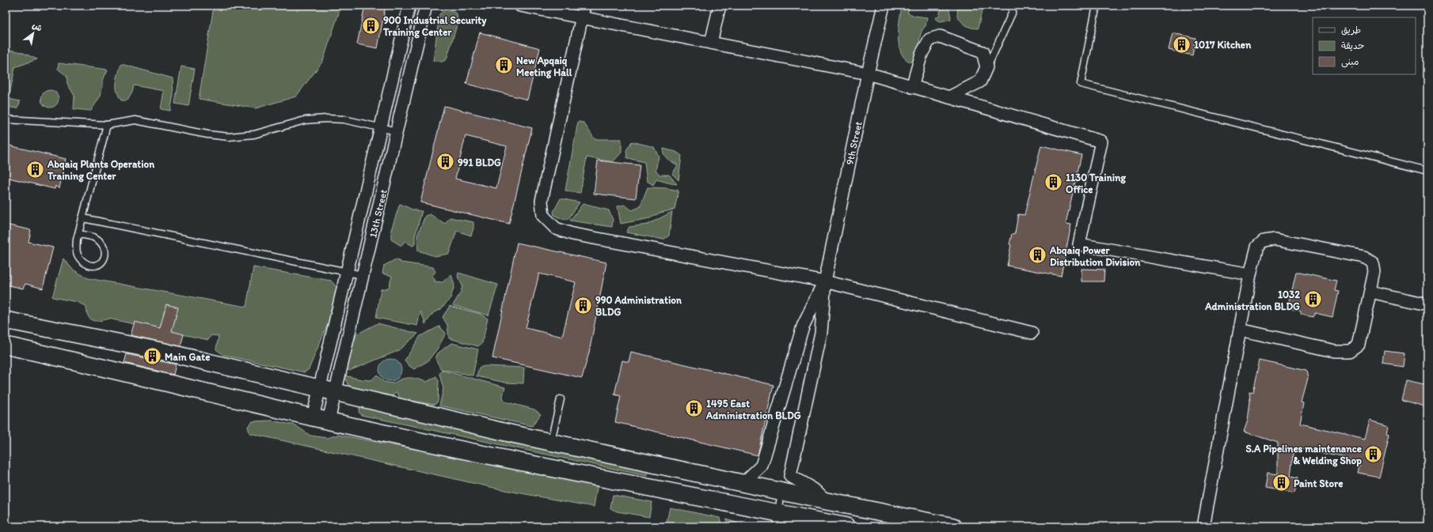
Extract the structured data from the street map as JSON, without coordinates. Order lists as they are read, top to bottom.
{
  "streets": {
    "street": ["9th Street", "13th Street"]
  },
  "places": {
    "building": [
      "900 Industrial Security Training Center",
      "1017 Kitchen",
      "New Apqaiq Meeting Hall",
      "991 BLDG",
      "Abqaiq Plants Operation Training Center",
      "1130 Training Office",
      "Abqaiq Power Distribution Division",
      "1032 Administration BLDG",
      "990 Administration BLDG",
      "Main Gate",
      "1495 East Administration BLDG",
      "S.A Pipelines maintenance & Welding Shop",
      "Paint Store"
    ]
  },
  "legend": ["طريق", "حديقة", "مبنى"],
  "north": "top right"
}
